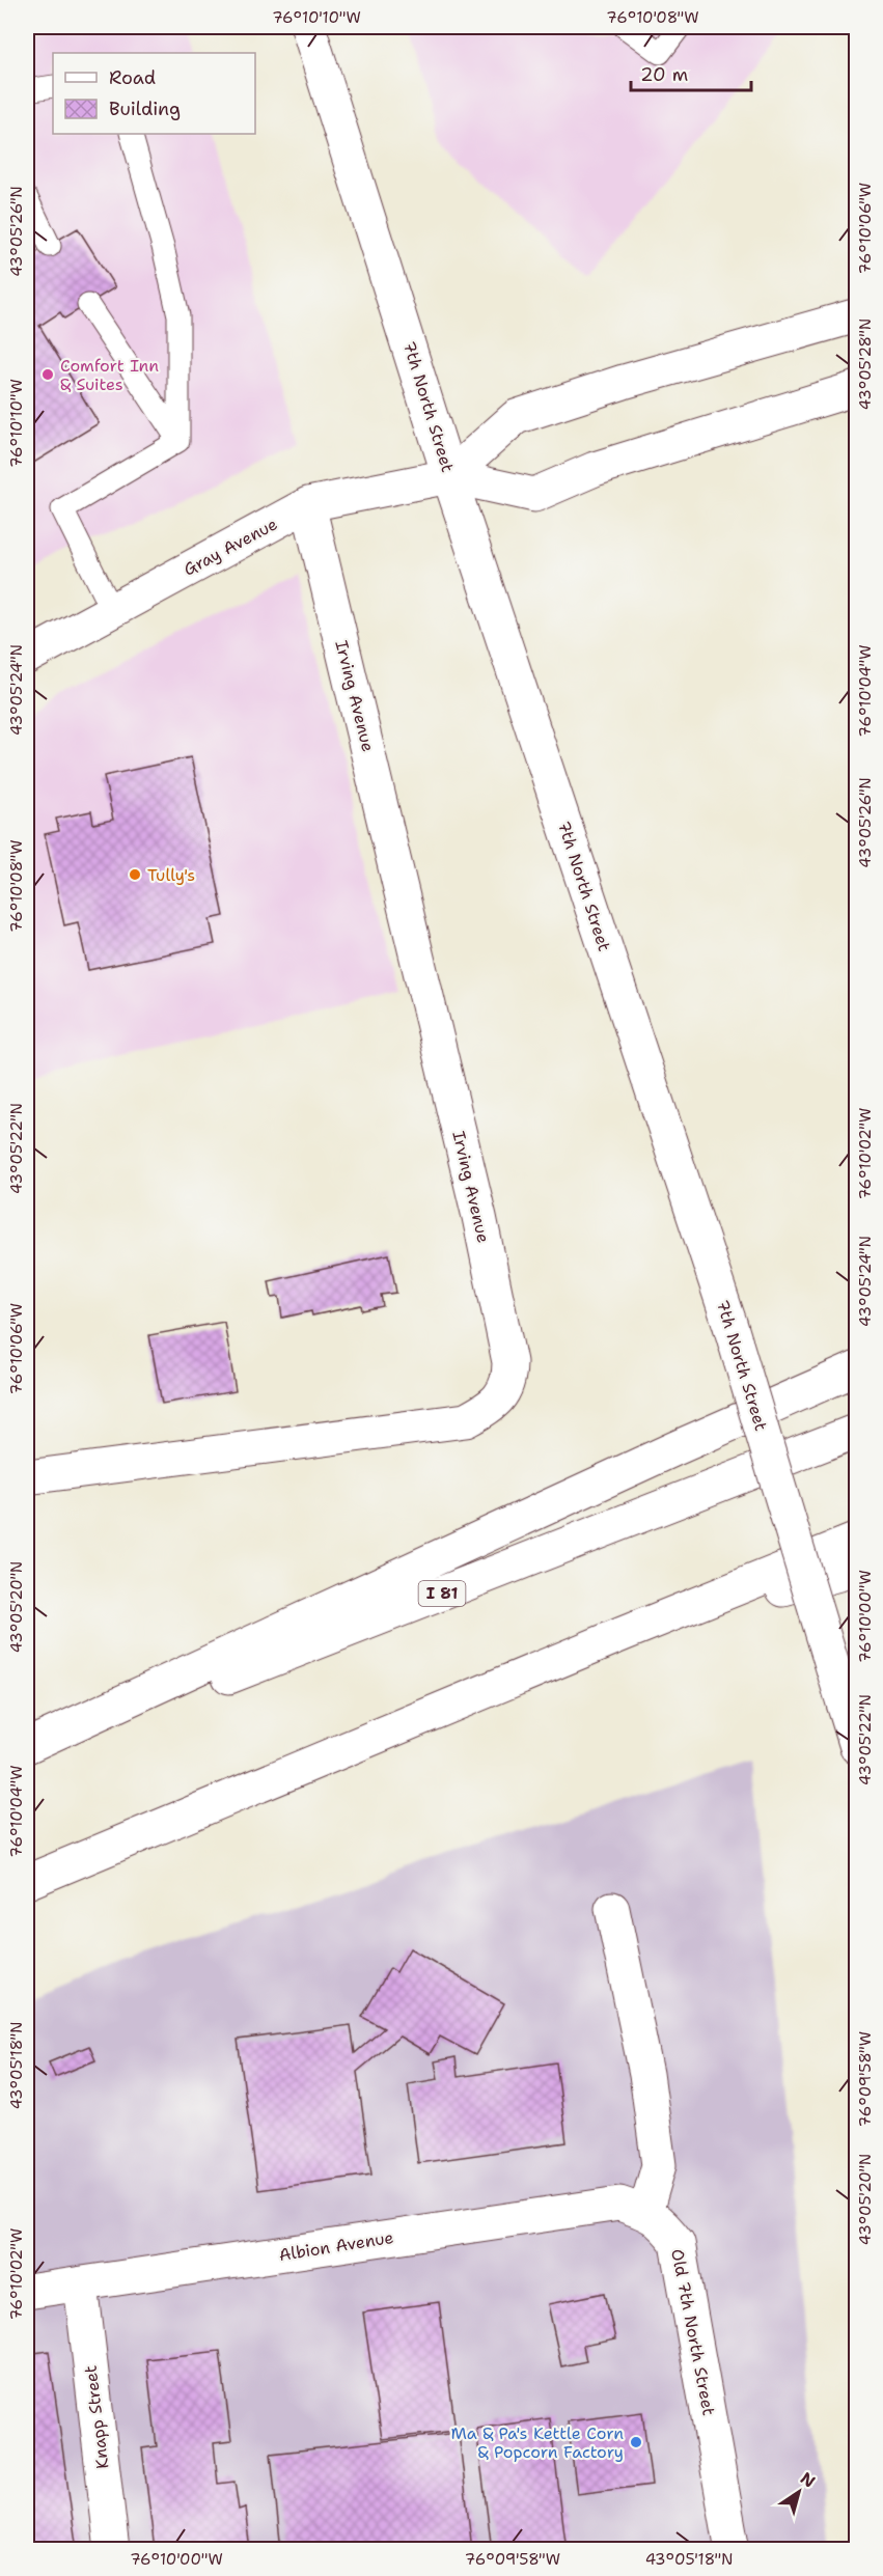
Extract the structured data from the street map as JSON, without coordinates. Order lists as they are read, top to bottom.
{
  "streets": {
    "main road": [
      "7th North Street",
      "Gray Avenue",
      "Irving Avenue",
      "I 81",
      "Albion Avenue",
      "Old 7th North Street",
      "Knapp Street"
    ]
  },
  "crossings": [
    ["7th North Street", "Gray Avenue"],
    ["Gray Avenue", "Irving Avenue"],
    ["Albion Avenue", "Old 7th North Street"],
    ["Albion Avenue", "Knapp Street"]
  ],
  "places": ["Comfort Inn & Suites", "Tully's", "Ma & Pa's Kettle Corn & Popcorn Factory"],
  "legend": ["Road", "Building"],
  "scale_bar": "20 m",
  "north": "top right",
  "coordinates": [
    "76°10'10\"W",
    "76°10'08\"W",
    "76°10'06\"W",
    "43°05'26\"N",
    "43°05'28\"N",
    "43°05'24\"N",
    "76°10'04\"W",
    "43°05'22\"N",
    "76°10'02\"W",
    "43°05'20\"N",
    "76°10'00\"W",
    "43°05'18\"N",
    "76°09'58\"W"
  ]
}
